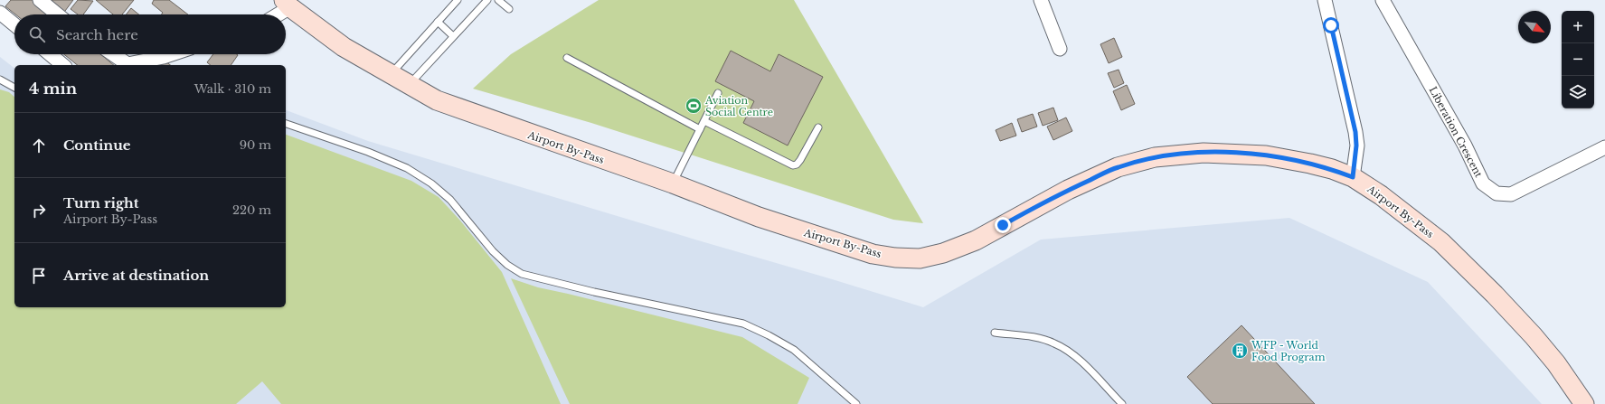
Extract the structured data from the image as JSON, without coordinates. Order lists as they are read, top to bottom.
{
  "streets": {
    "main road": ["Airport By-Pass"],
    "street": ["Liberation Crescent"]
  },
  "places": {
    "sports": ["Aviation Social Centre"],
    "building": ["WFP - World Food Program"]
  },
  "north": "bottom right",
  "page": {
    "map_buttons": ["+", "−"],
    "search": "Search here",
    "heading": ["4 min", "Walk · 310 m"],
    "list": [
      ["Continue", "90 m"],
      ["Turn right", "Airport By-Pass", "220 m"],
      "Arrive at destination"
    ]
  }
}
